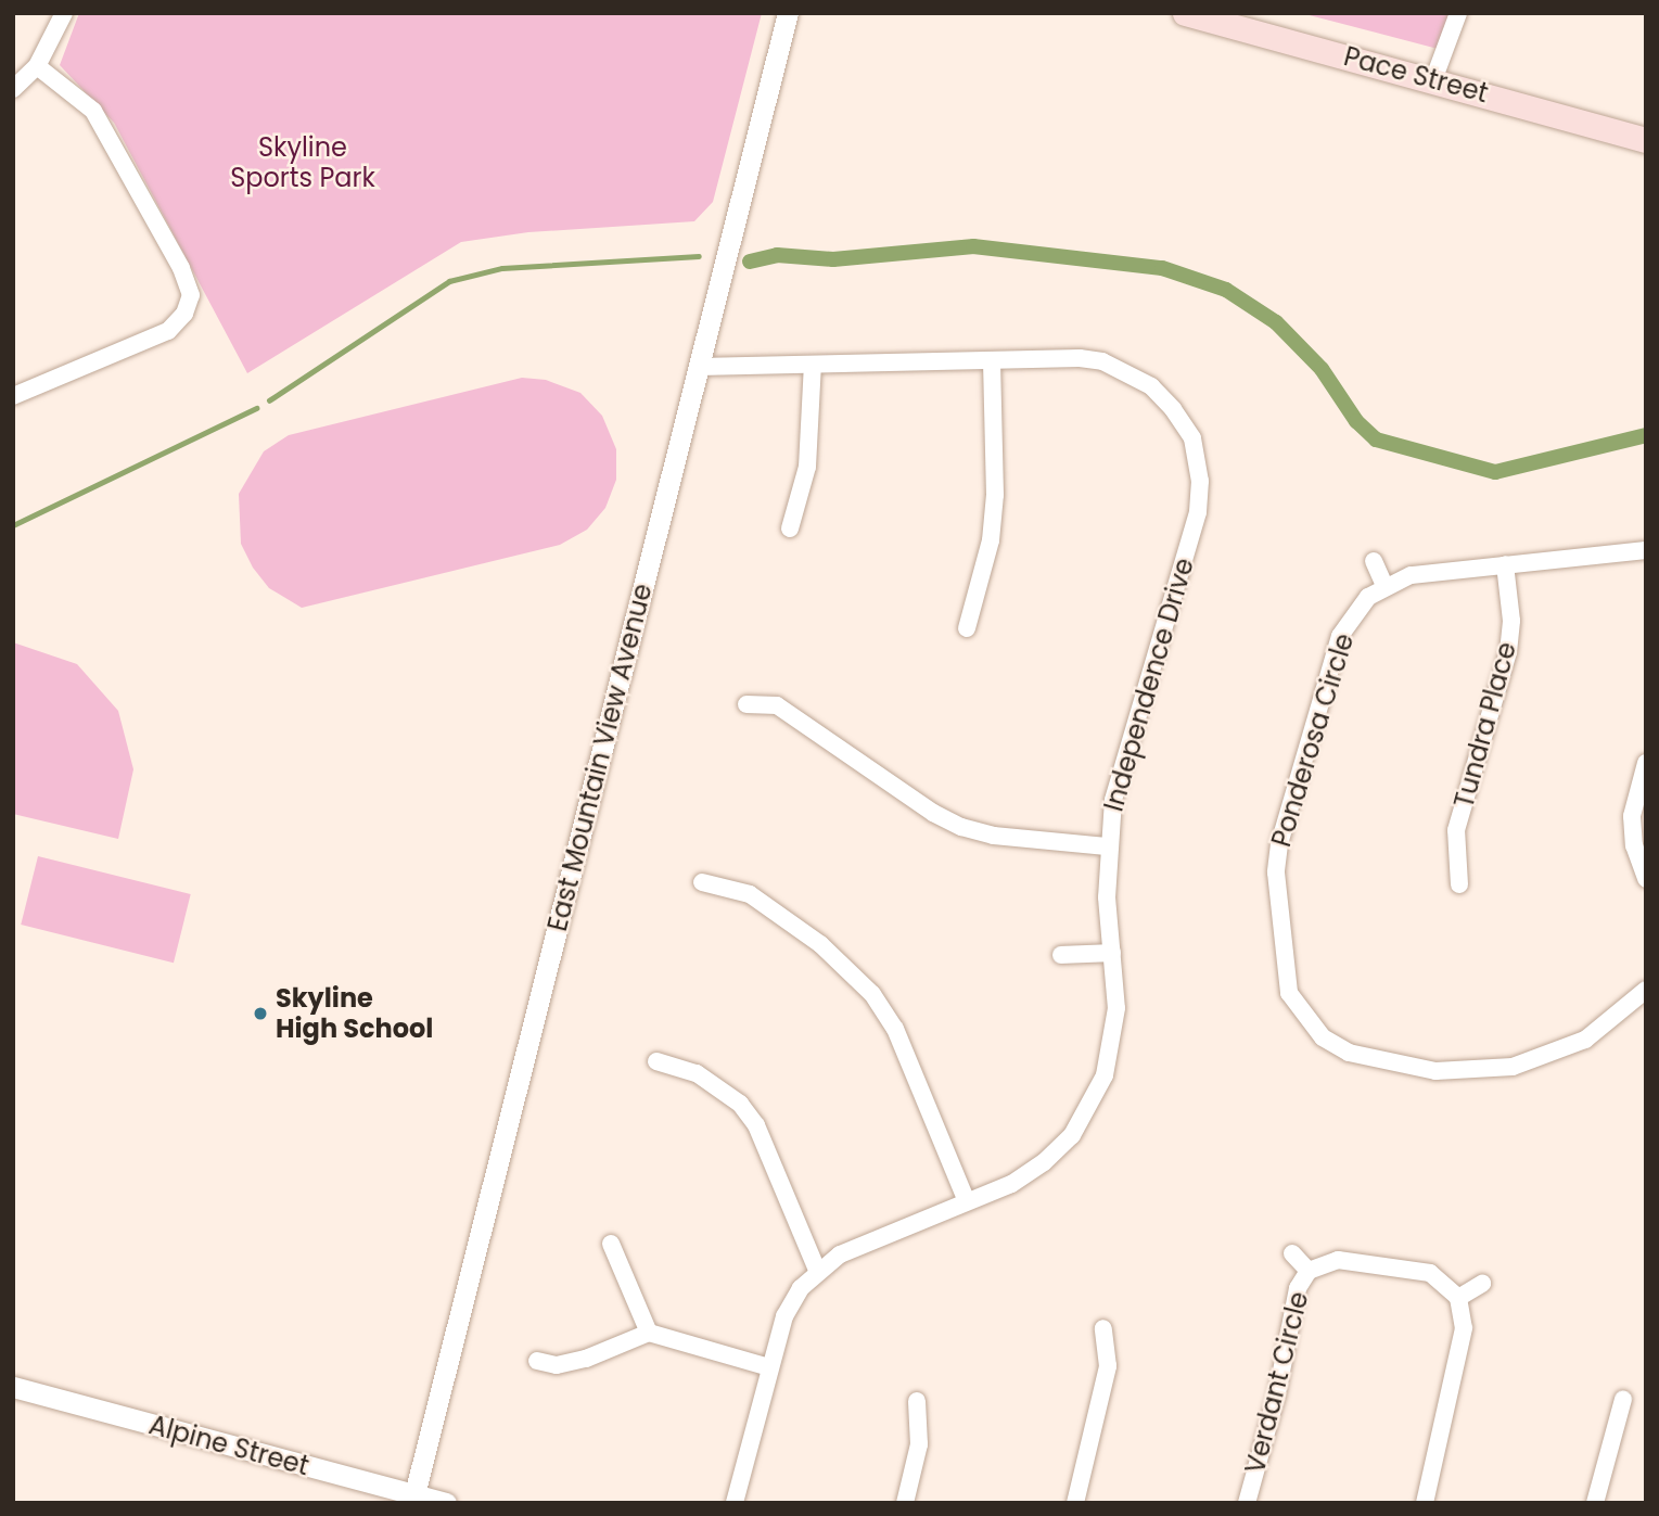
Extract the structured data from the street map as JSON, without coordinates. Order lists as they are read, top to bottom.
{
  "streets": {
    "main road": ["Pace Street"],
    "street": [
      "Independence Drive",
      "Tundra Place",
      "Ponderosa Circle",
      "East Mountain View Avenue",
      "Verdant Circle",
      "Alpine Street"
    ]
  },
  "crossings": [
    ["Independence Drive", "East Mountain View Avenue"],
    ["Tundra Place", "Ponderosa Circle"],
    ["East Mountain View Avenue", "Alpine Street"]
  ],
  "parks": ["Skyline Sports Park"],
  "places": ["Skyline High School"]
}
